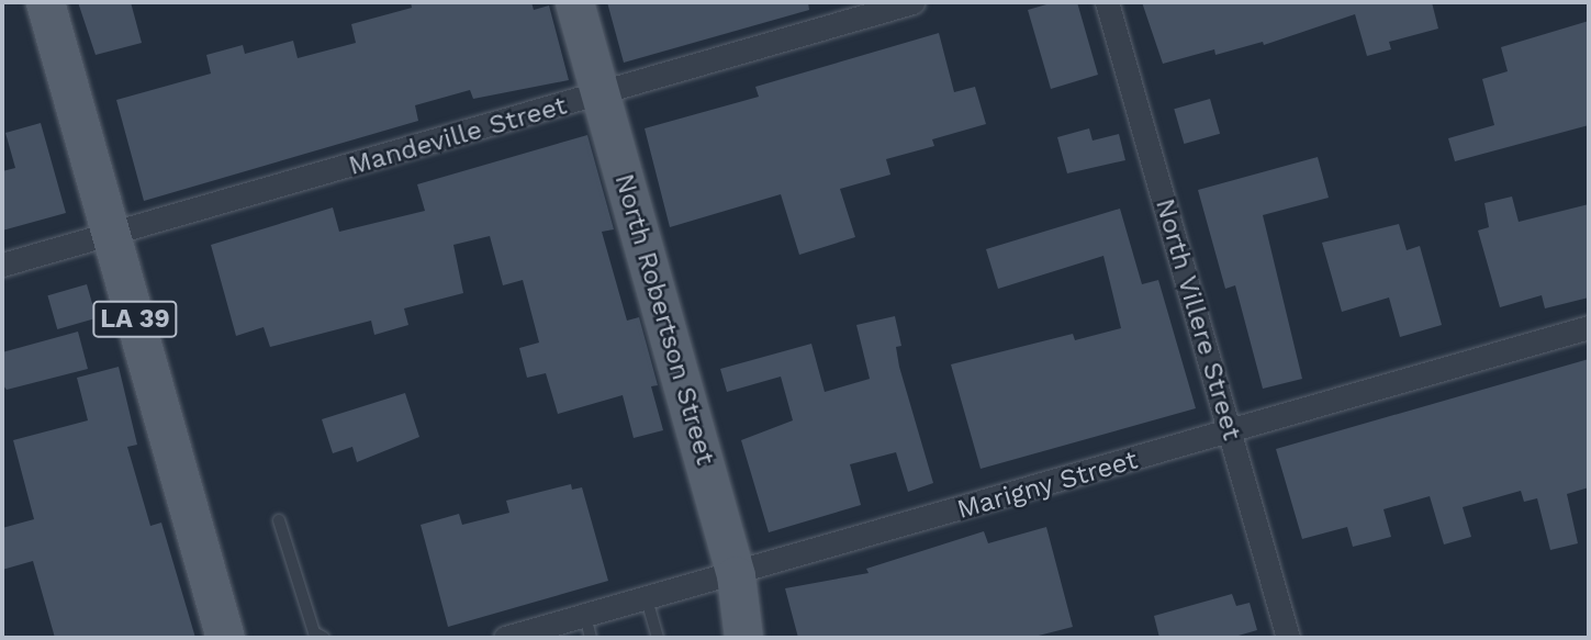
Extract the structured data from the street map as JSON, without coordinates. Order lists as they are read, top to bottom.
{
  "streets": {
    "main road": ["LA 39", "North Robertson Street"],
    "street": ["Mandeville Street", "North Villere Street", "Marigny Street"]
  },
  "crossings": [
    ["Mandeville Street", "LA 39"],
    ["Mandeville Street", "North Robertson Street"],
    ["North Robertson Street", "Marigny Street"],
    ["North Villere Street", "Marigny Street"]
  ]
}
